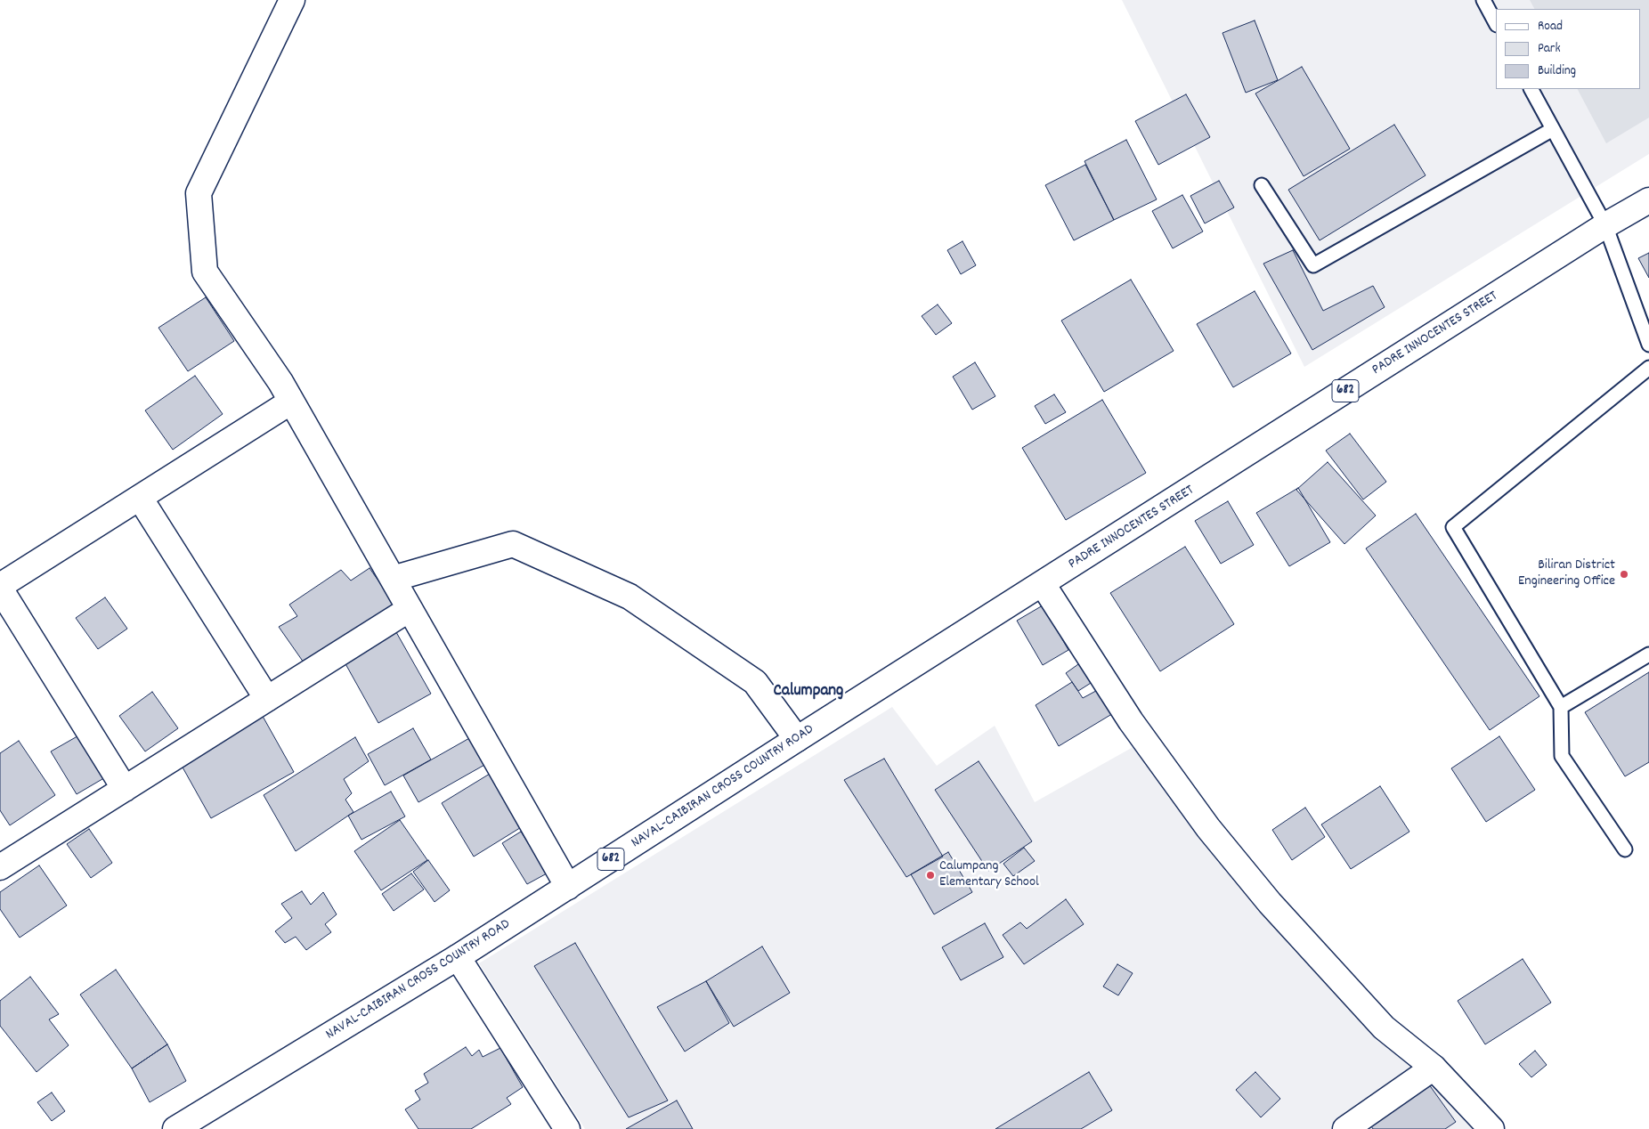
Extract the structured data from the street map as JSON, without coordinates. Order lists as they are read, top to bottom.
{
  "streets": {
    "street": ["PADRE INNOCENTES STREET", "682", "NAVAL-CAIBIRAN CROSS COUNTRY ROAD"]
  },
  "crossings": [
    ["PADRE INNOCENTES STREET", "NAVAL-CAIBIRAN CROSS COUNTRY ROAD"]
  ],
  "districts": ["Calumpang"],
  "places": ["Biliran District Engineering Office", "Calumpang Elementary School"],
  "legend": ["Road", "Park", "Building"]
}
